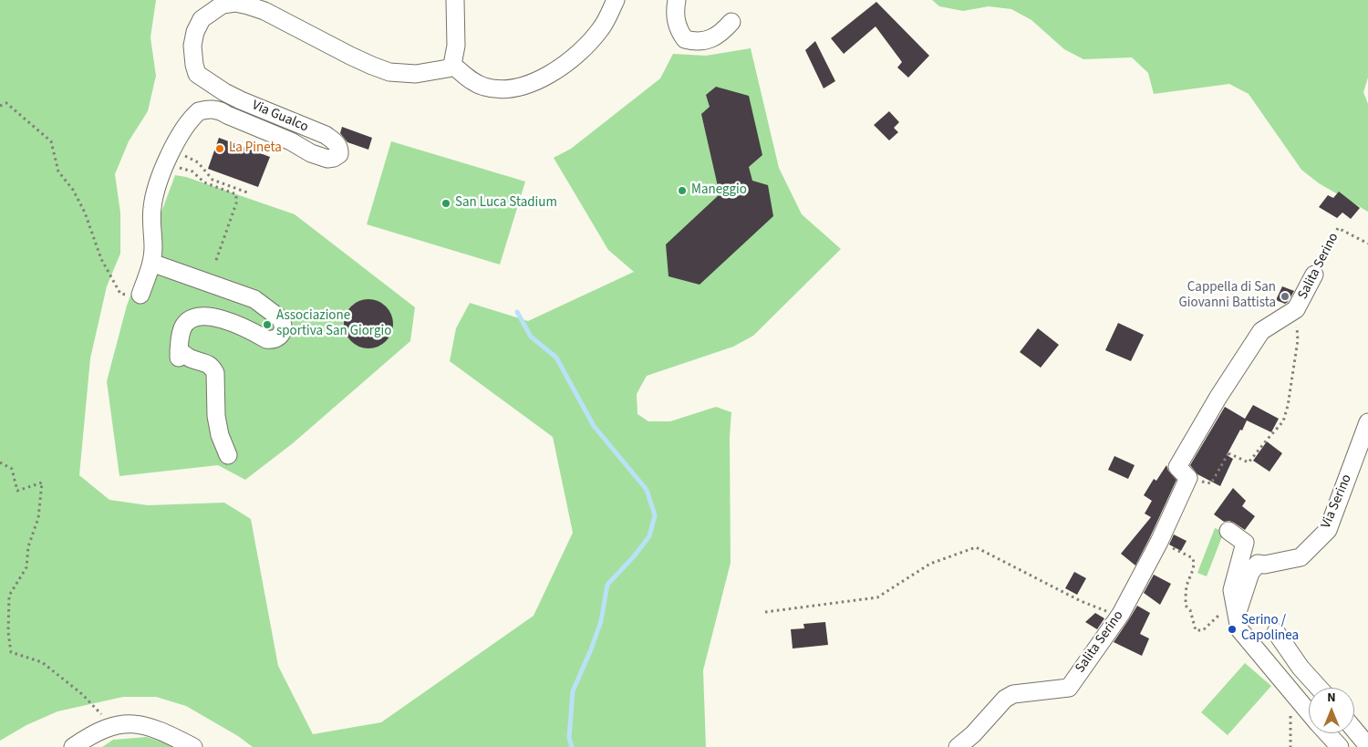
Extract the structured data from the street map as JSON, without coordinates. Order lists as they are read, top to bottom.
{
  "streets": {
    "street": ["Via Gualco", "Salita Serino", "Via Serino"]
  },
  "places": [
    "La Pineta",
    "Maneggio",
    "San Luca Stadium",
    "Cappella di San Giovanni Battista",
    "Associazione sportiva San Giorgio",
    "Serino / Capolinea"
  ],
  "north": "top"
}
